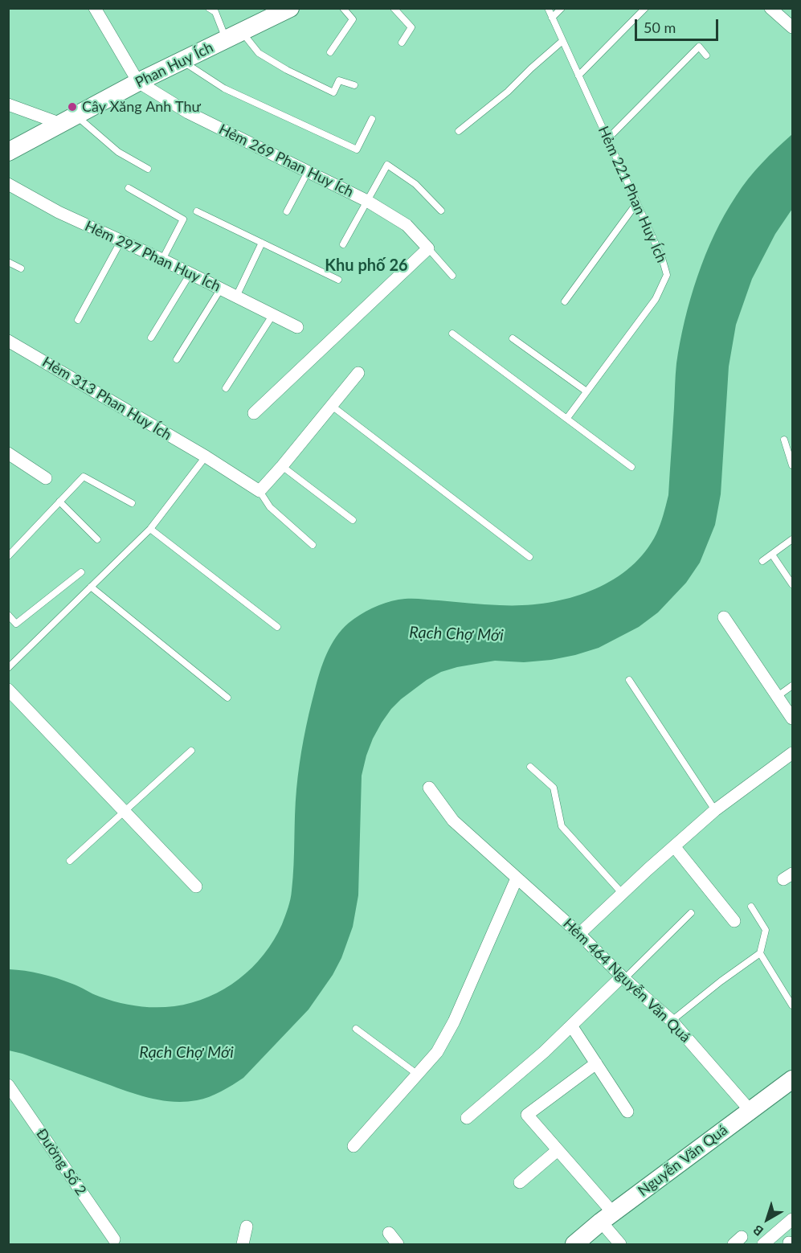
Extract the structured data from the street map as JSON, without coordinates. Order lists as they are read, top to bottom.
{
  "streets": {
    "main road": ["Phan Huy Ích", "Nguyễn Văn Quá"],
    "street": [
      "Hẻm 269 Phan Huy Ích",
      "Hẻm 297 Phan Huy Ích",
      "Hẻm 313 Phan Huy Ích",
      "Hẻm 464 Nguyễn Văn Quá",
      "Đường Số 2"
    ],
    "lane": ["Hẻm 221 Phan Huy Ích"]
  },
  "crossings": [
    ["Phan Huy Ích", "Hẻm 269 Phan Huy Ích"],
    ["Hẻm 464 Nguyễn Văn Quá", "Nguyễn Văn Quá"]
  ],
  "districts": ["Khu phố 26"],
  "water": ["Rạch Chợ Mới"],
  "places": ["Cây Xăng Anh Thư"],
  "scale_bar": "50 m",
  "north": "bottom left"
}
